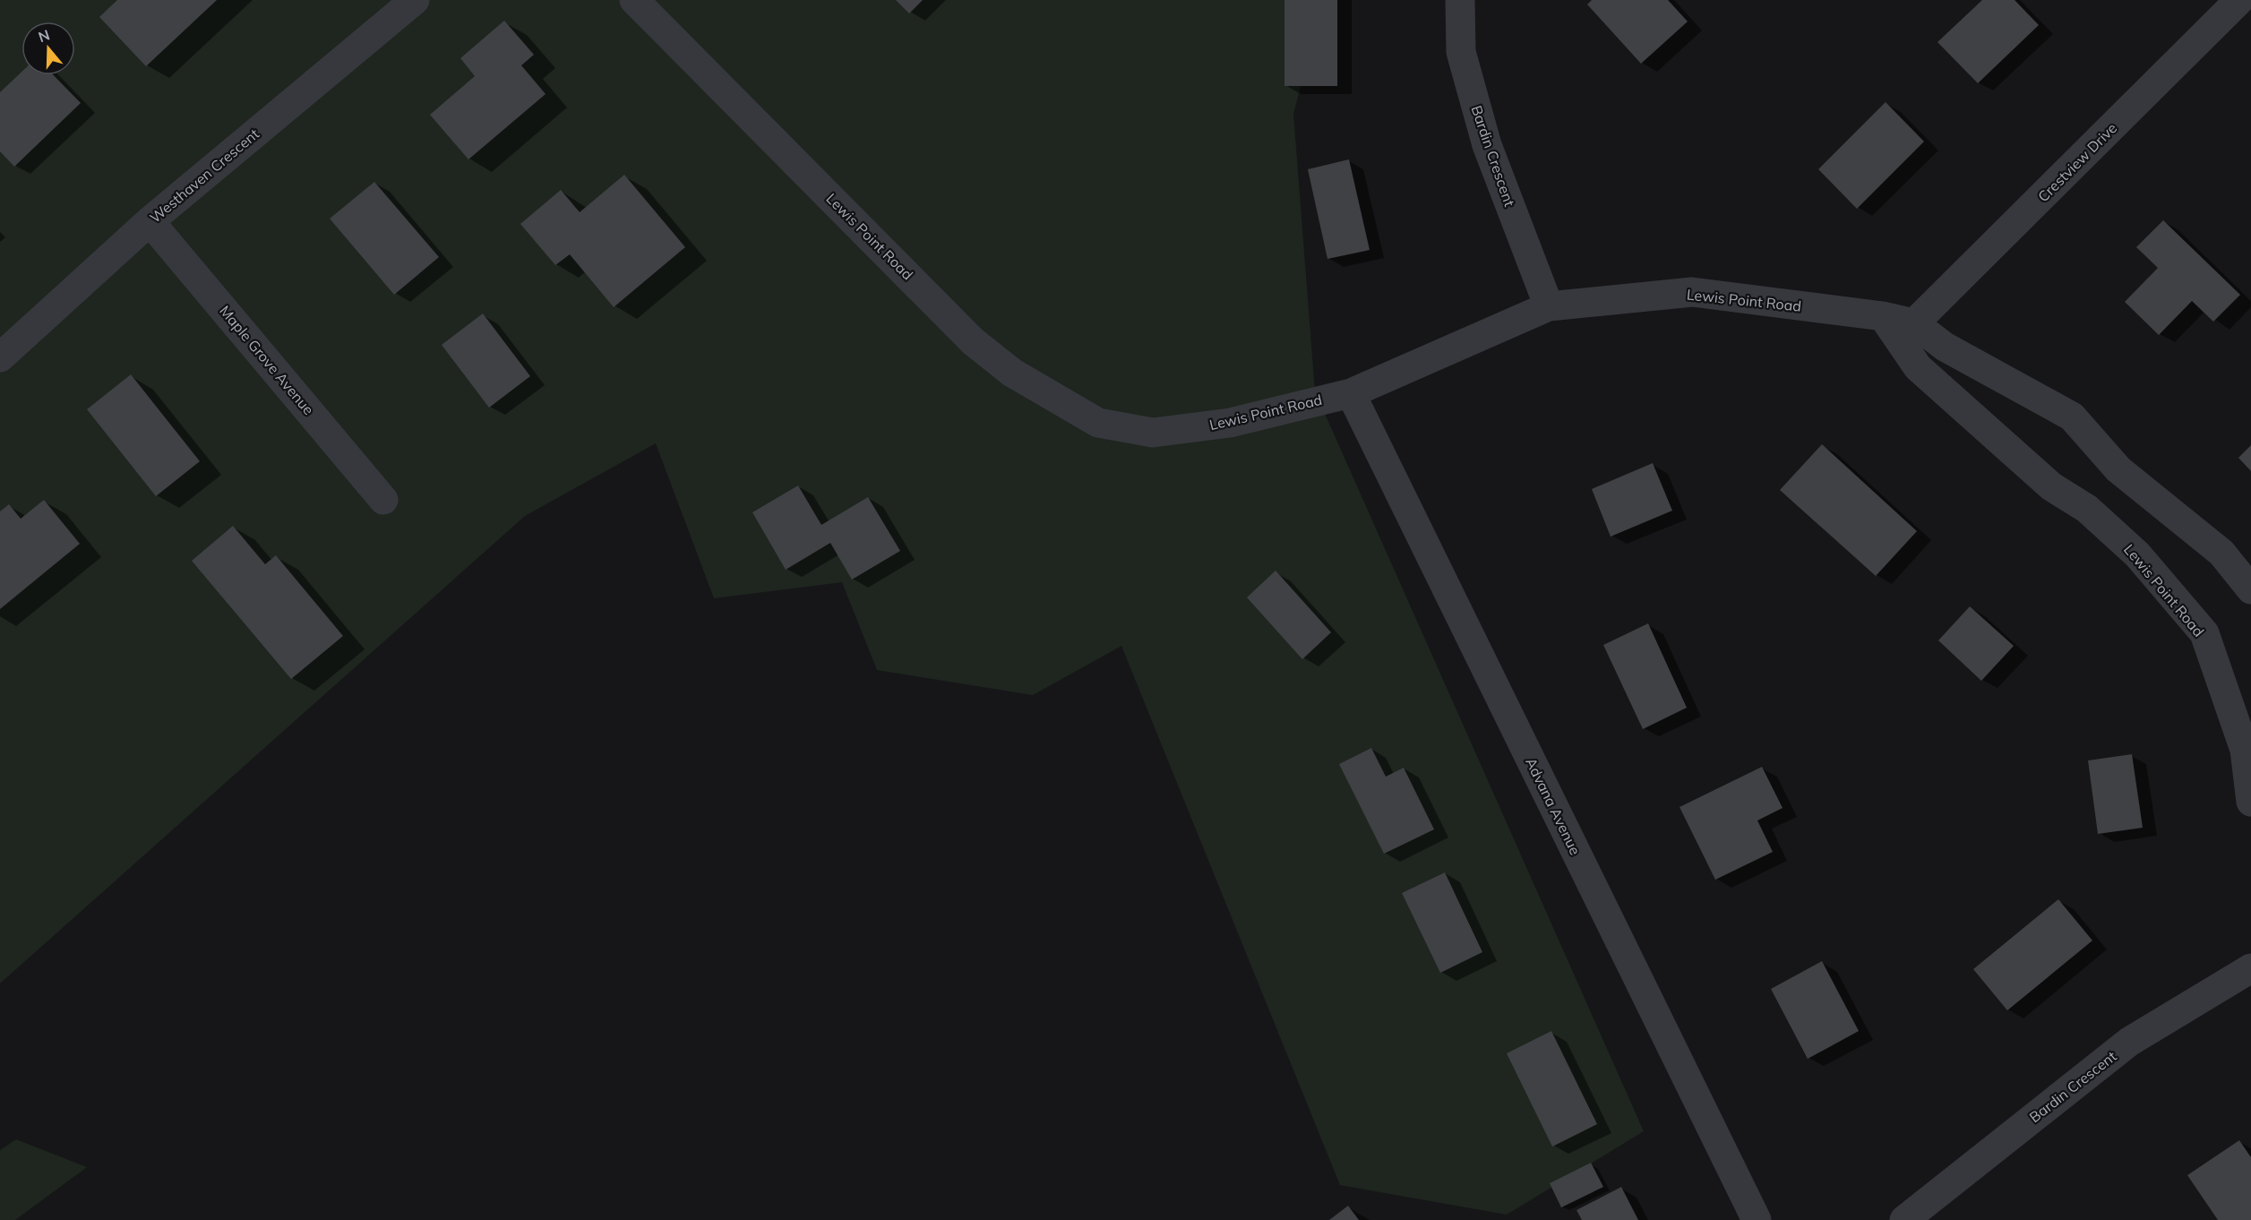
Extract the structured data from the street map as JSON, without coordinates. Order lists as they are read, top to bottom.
{
  "streets": {
    "street": [
      "Bardin Crescent",
      "Crestview Drive",
      "Westhaven Crescent",
      "Lewis Point Road",
      "Maple Grove Avenue",
      "Advana Avenue"
    ]
  },
  "crossings": [
    ["Bardin Crescent", "Lewis Point Road"],
    ["Crestview Drive", "Lewis Point Road"],
    ["Westhaven Crescent", "Maple Grove Avenue"],
    ["Lewis Point Road", "Advana Avenue"]
  ],
  "north": "top"
}
